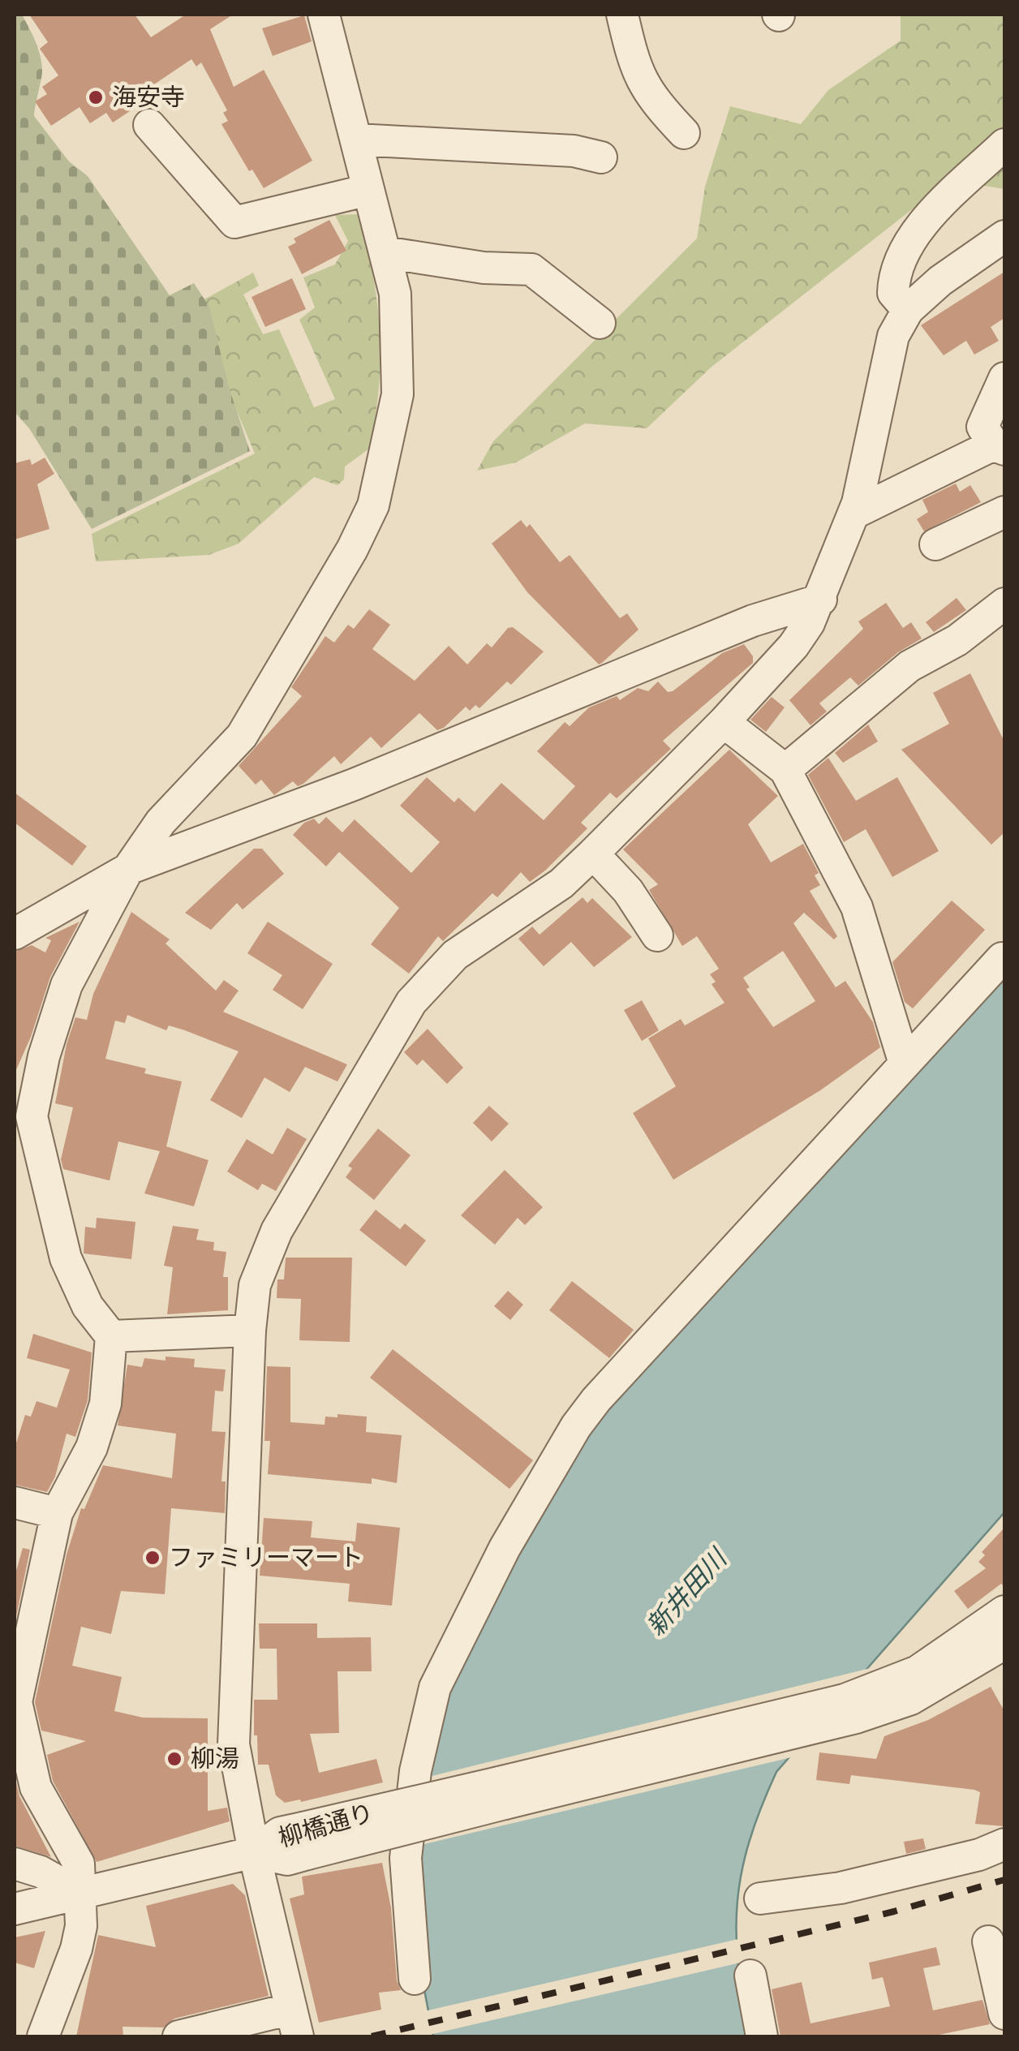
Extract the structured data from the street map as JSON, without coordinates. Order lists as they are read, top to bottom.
{
  "streets": {
    "street": ["柳橋通り"]
  },
  "water": ["新井田川"],
  "places": ["海安寺", "ファミリーマート", "柳湯"]
}
